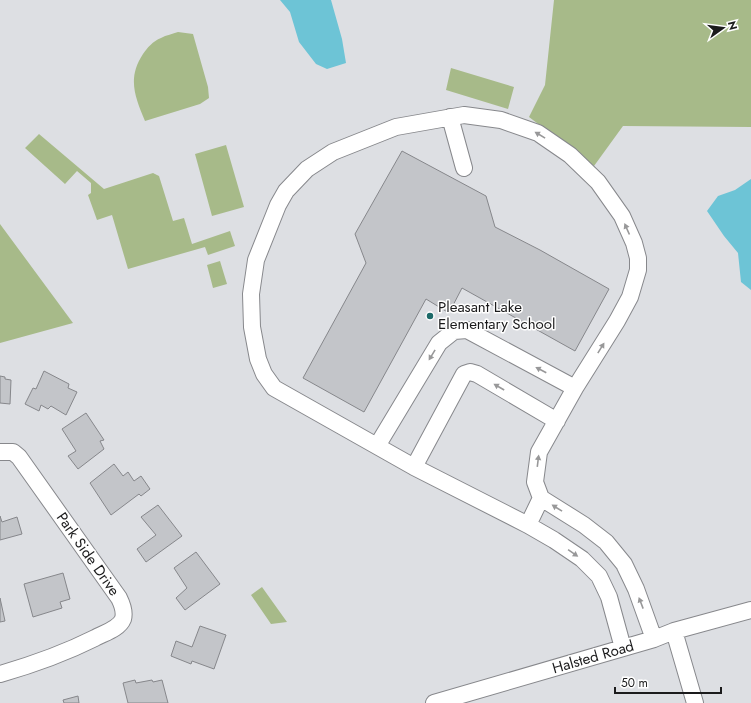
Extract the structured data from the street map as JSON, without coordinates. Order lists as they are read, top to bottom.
{
  "streets": {
    "street": ["Park Side Drive", "Halsted Road"]
  },
  "places": ["Pleasant Lake Elementary School"],
  "scale_bar": "50 m",
  "north": "right"
}
